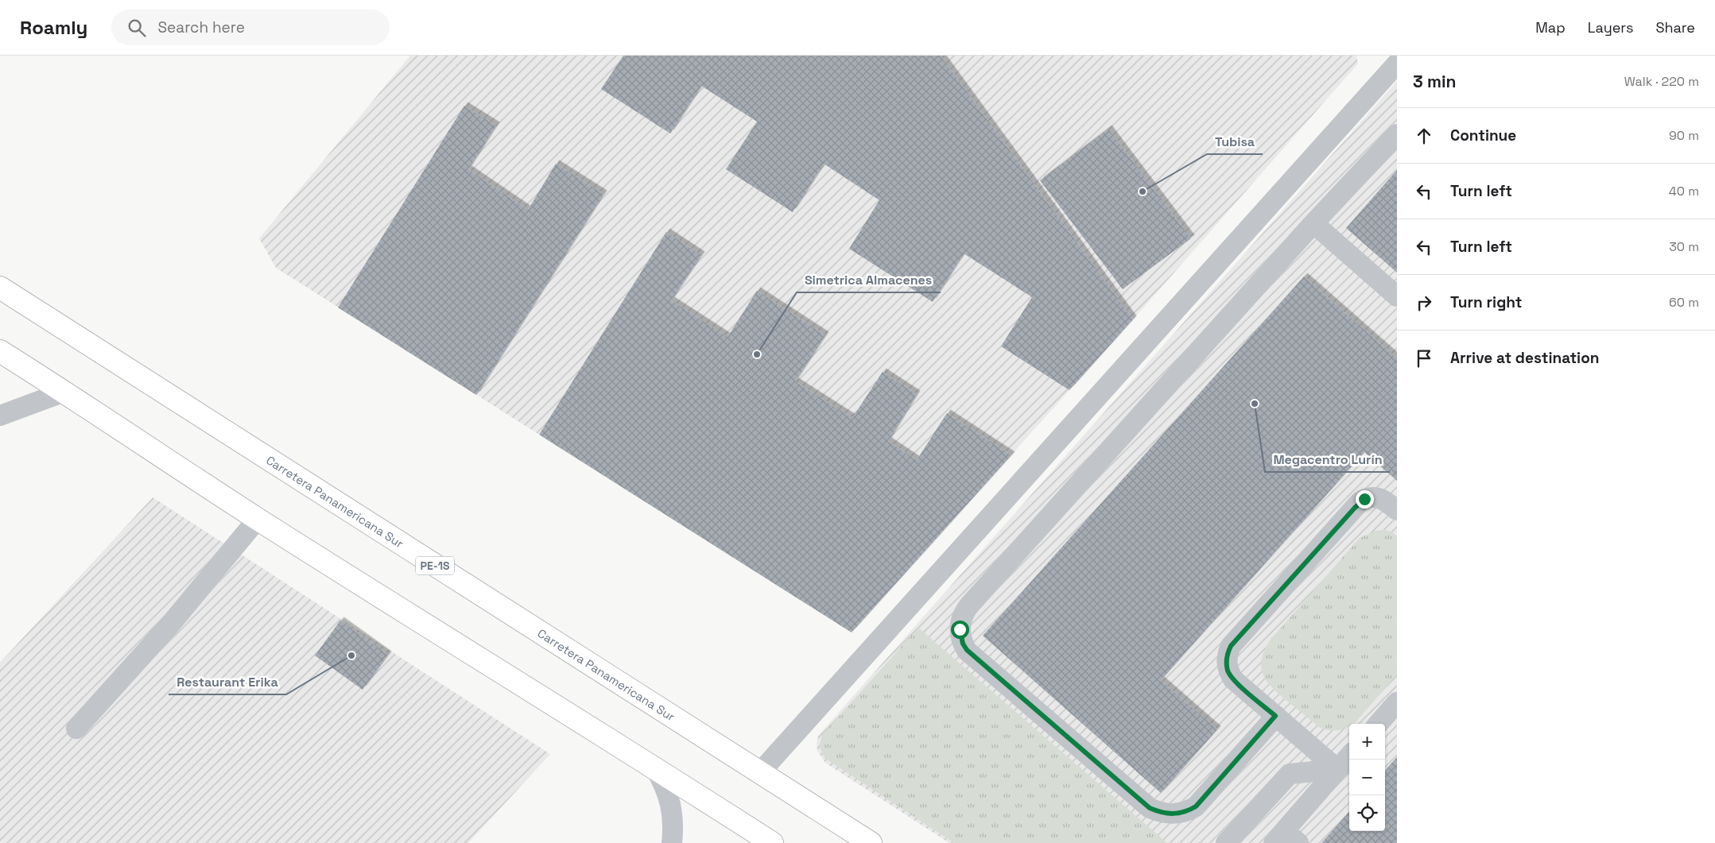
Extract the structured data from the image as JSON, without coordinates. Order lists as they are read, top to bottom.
{
  "streets": {
    "highway": ["Carretera Panamericana Sur", "PE-1S"]
  },
  "places": [
    "Tubisa",
    "Simetrica Almacenes",
    "Megacentro Lurín",
    "Restaurant Erika"
  ],
  "page": {
    "header": "Roamly",
    "search": "Search here",
    "nav": ["Map", "Layers", "Share"],
    "heading": ["3 min", "Walk · 220 m"],
    "list": [
      ["Continue", "90 m"],
      ["Turn left", "40 m"],
      ["Turn left", "30 m"],
      ["Turn right", "60 m"],
      "Arrive at destination"
    ],
    "map_buttons": ["+", "−"]
  }
}
